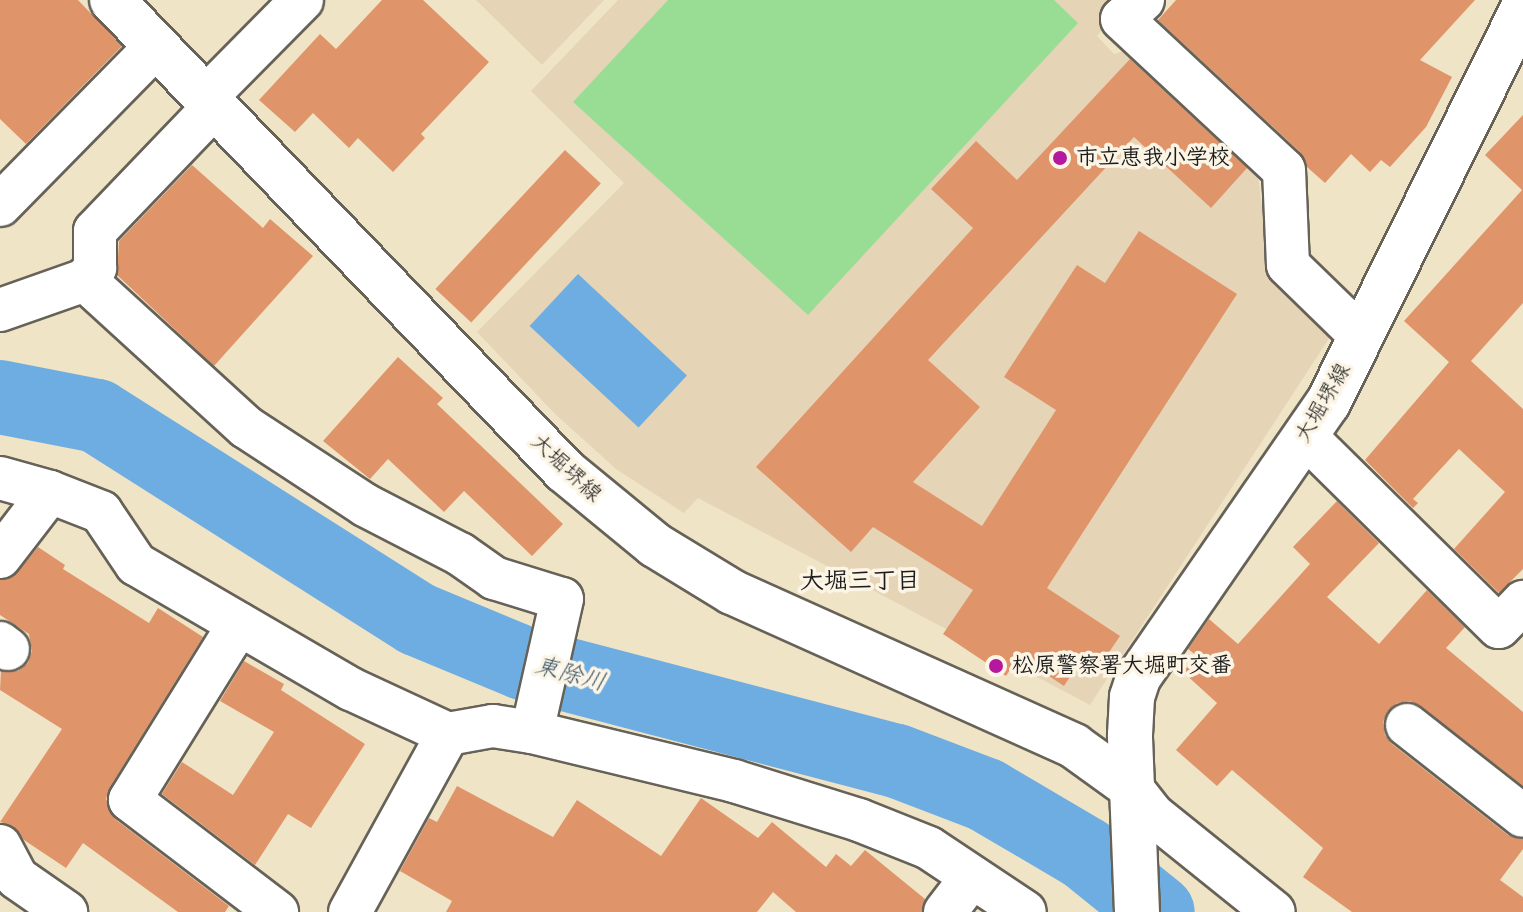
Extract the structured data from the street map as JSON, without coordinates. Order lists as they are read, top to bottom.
{
  "streets": {
    "main road": ["大堀堺線"]
  },
  "districts": ["大堀三丁目"],
  "water": ["東除川"],
  "places": ["市立恵我小学校", "松原警察署大堀町交番"]
}
